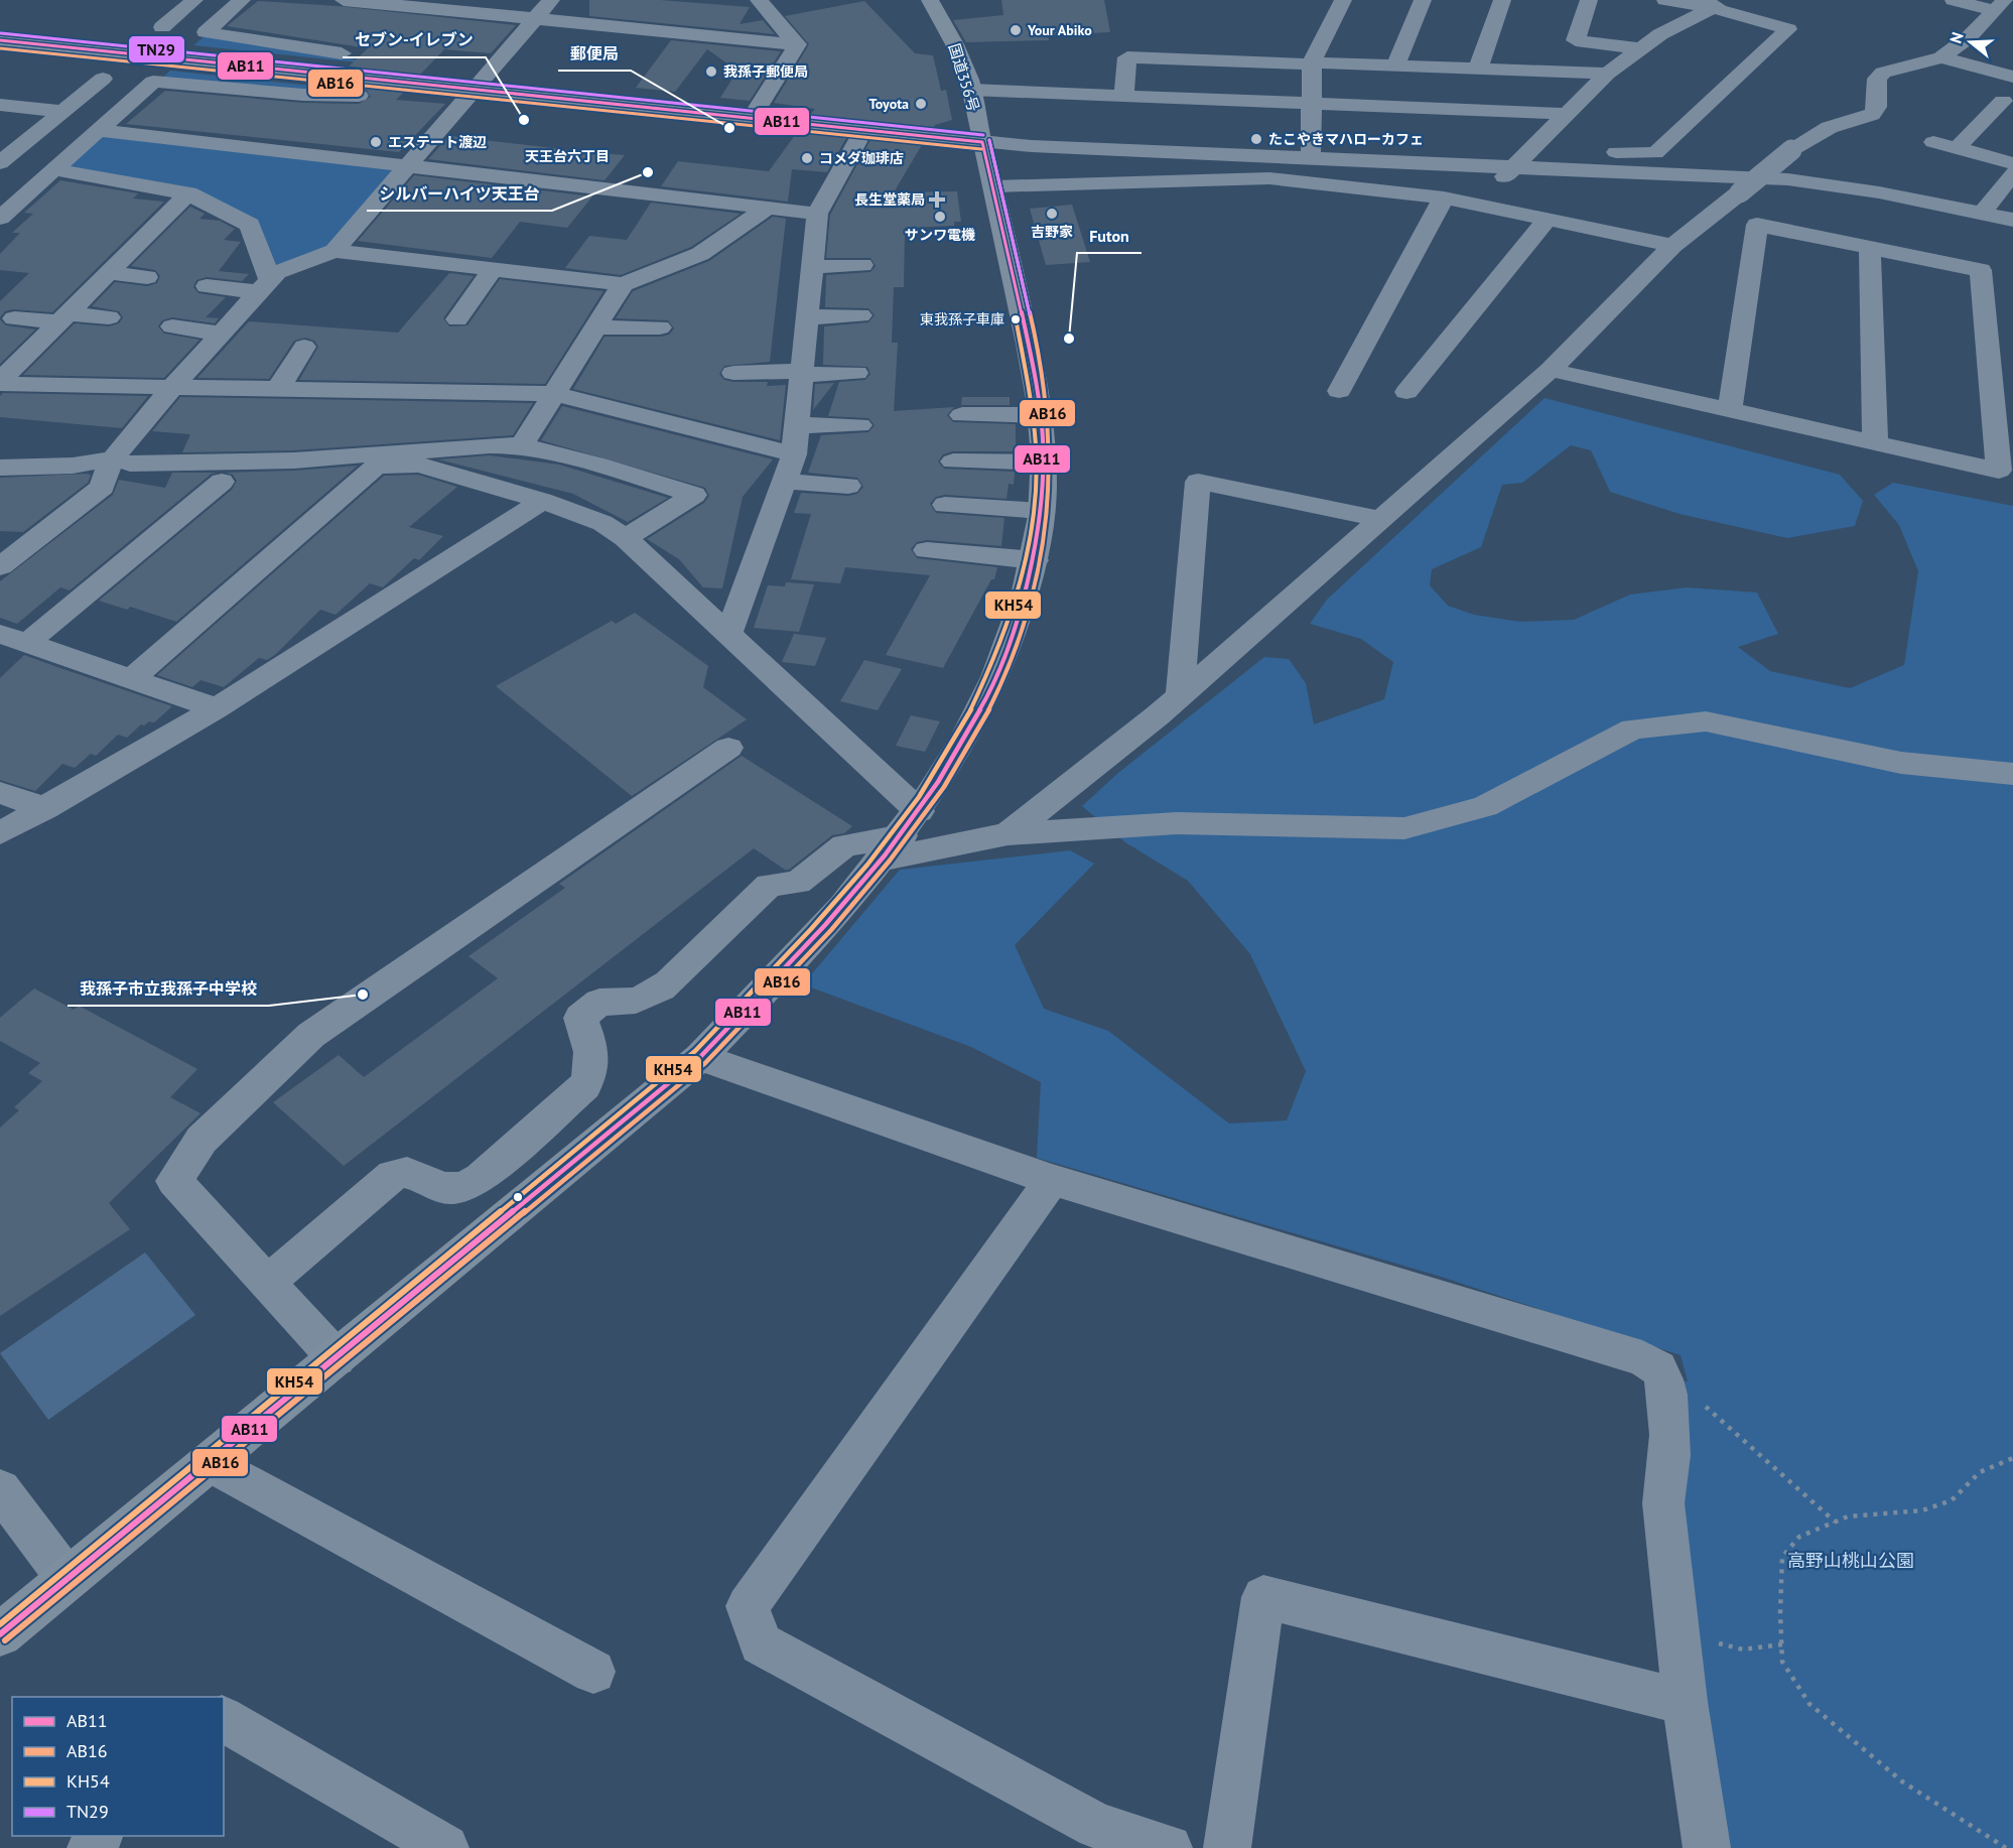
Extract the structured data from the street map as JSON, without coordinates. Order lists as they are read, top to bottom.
{
  "streets": {
    "highway": ["国道356号"]
  },
  "districts": ["天王台六丁目"],
  "parks": ["高野山桃山公園"],
  "places": {
    "other": [
      "Your Abiko",
      "我孫子郵便局",
      "Toyota",
      "セブン-イレブン",
      "郵便局",
      "たこやきマハローカフェ",
      "エステート渡辺",
      "コメダ珈琲店",
      "シルバーハイツ天王台",
      "吉野家",
      "サンワ電機",
      "東我孫子車庫",
      "Futon",
      "我孫子市立我孫子中学校"
    ],
    "health": ["長生堂薬局"]
  },
  "lines": [
    "transit line TN29",
    "transit line AB11",
    "transit line AB16",
    "transit line KH54"
  ],
  "legend": [
    "AB11",
    "AB16",
    "KH54",
    "TN29"
  ],
  "north": "left"
}
